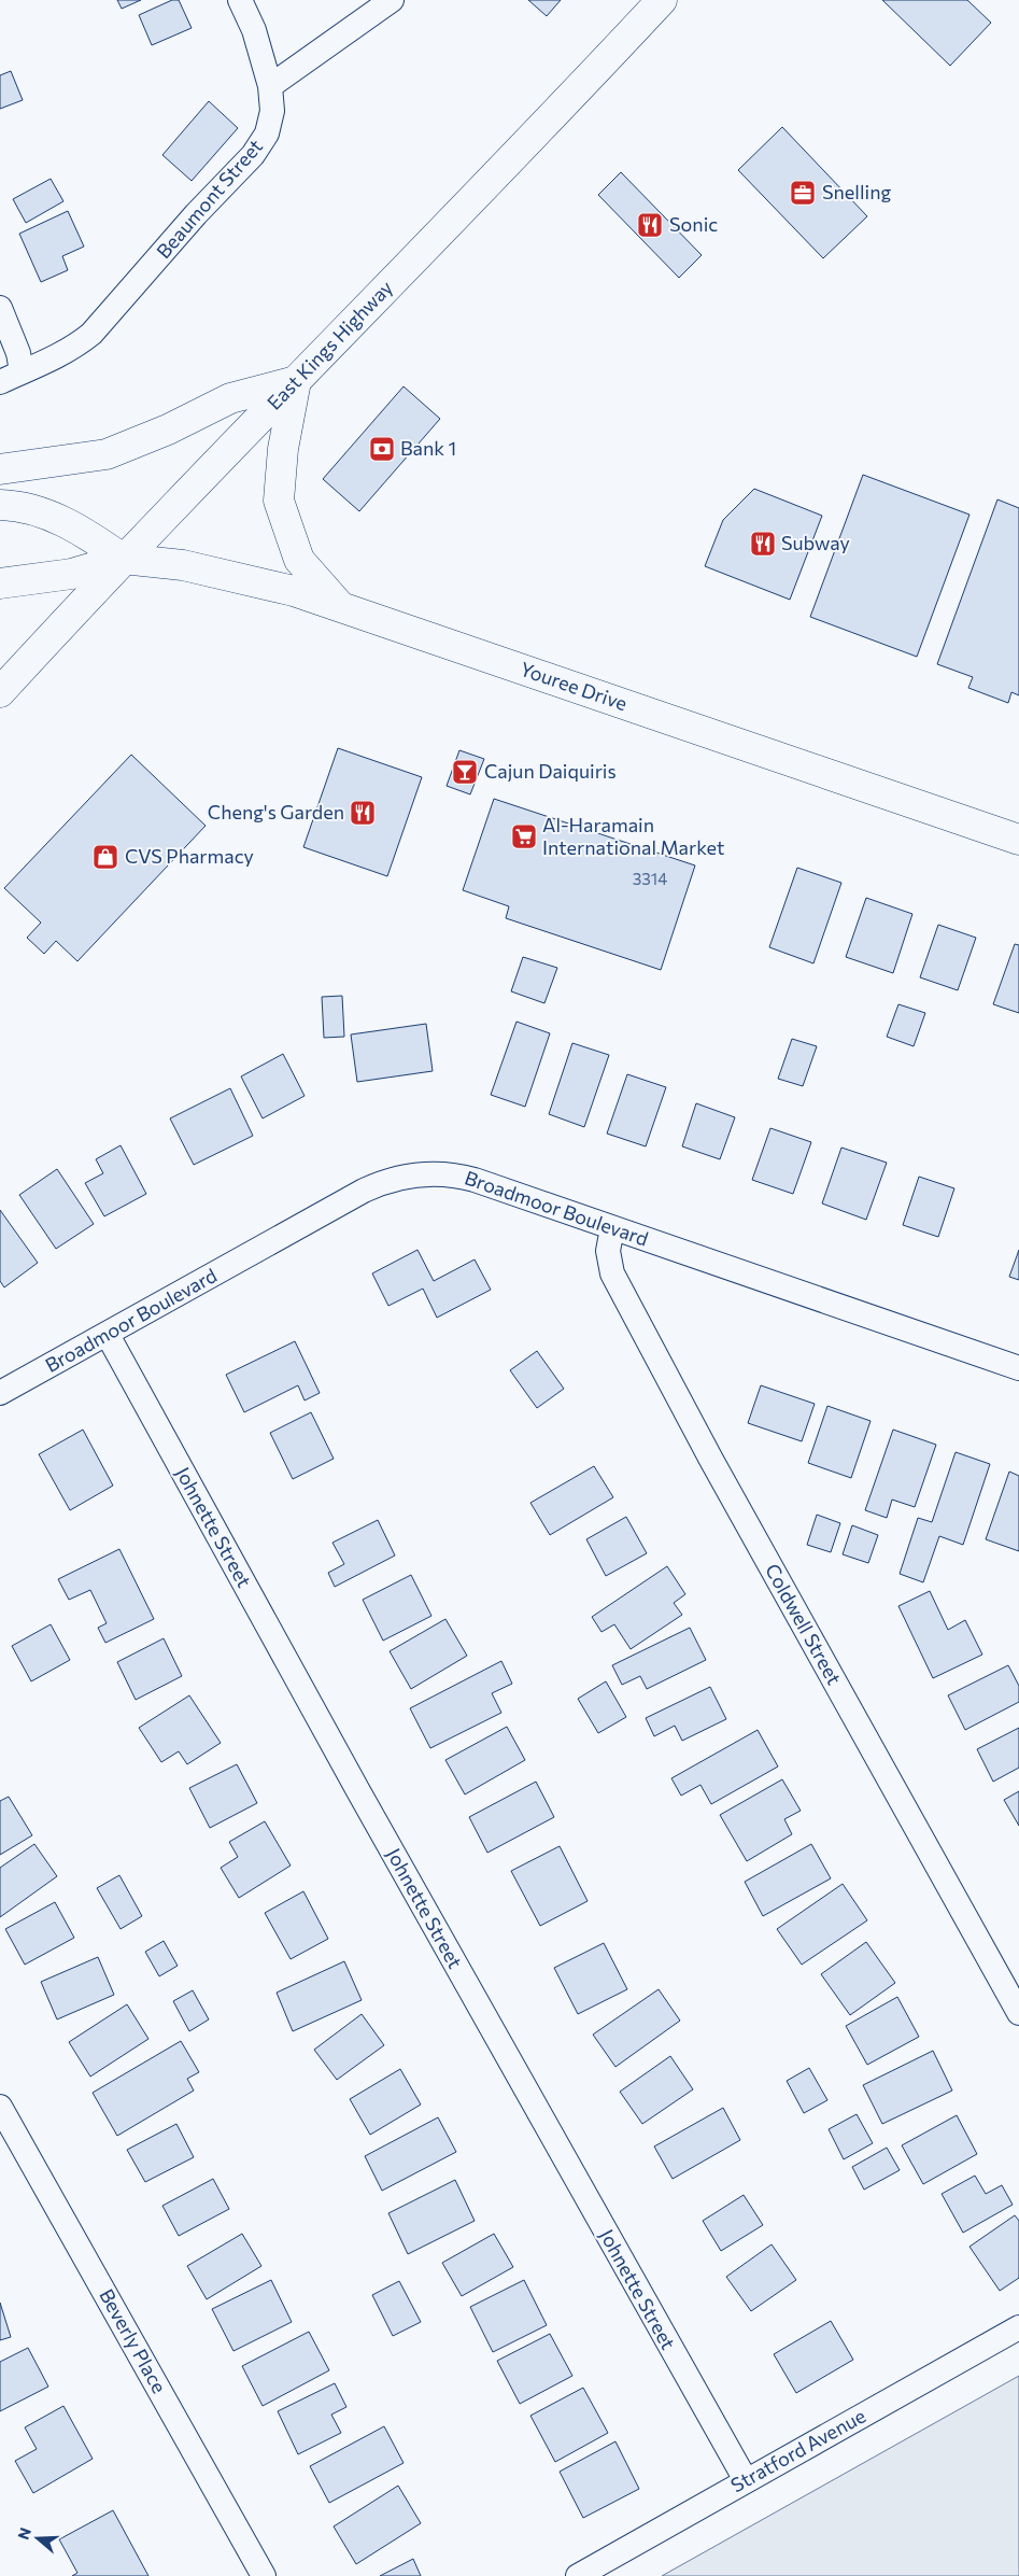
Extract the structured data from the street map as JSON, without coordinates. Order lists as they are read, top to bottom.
{
  "streets": {
    "main road": ["East Kings Highway", "Youree Drive"],
    "street": [
      "Beaumont Street",
      "Broadmoor Boulevard",
      "Johnette Street",
      "Coldwell Street",
      "Beverly Place",
      "Stratford Avenue"
    ]
  },
  "crossings": [
    ["East Kings Highway", "Youree Drive"],
    ["Broadmoor Boulevard", "Johnette Street"],
    ["Broadmoor Boulevard", "Coldwell Street"],
    ["Johnette Street", "Stratford Avenue"]
  ],
  "places": {
    "office": ["Snelling"],
    "restaurant": ["Sonic", "Subway", "Cheng's Garden"],
    "bank": ["Bank 1"],
    "bar": ["Cajun Daiquiris"],
    "supermarket": ["Al-Haramain International Market"],
    "shop": ["CVS Pharmacy"]
  },
  "house_numbers": ["3314"],
  "north": "left"
}
